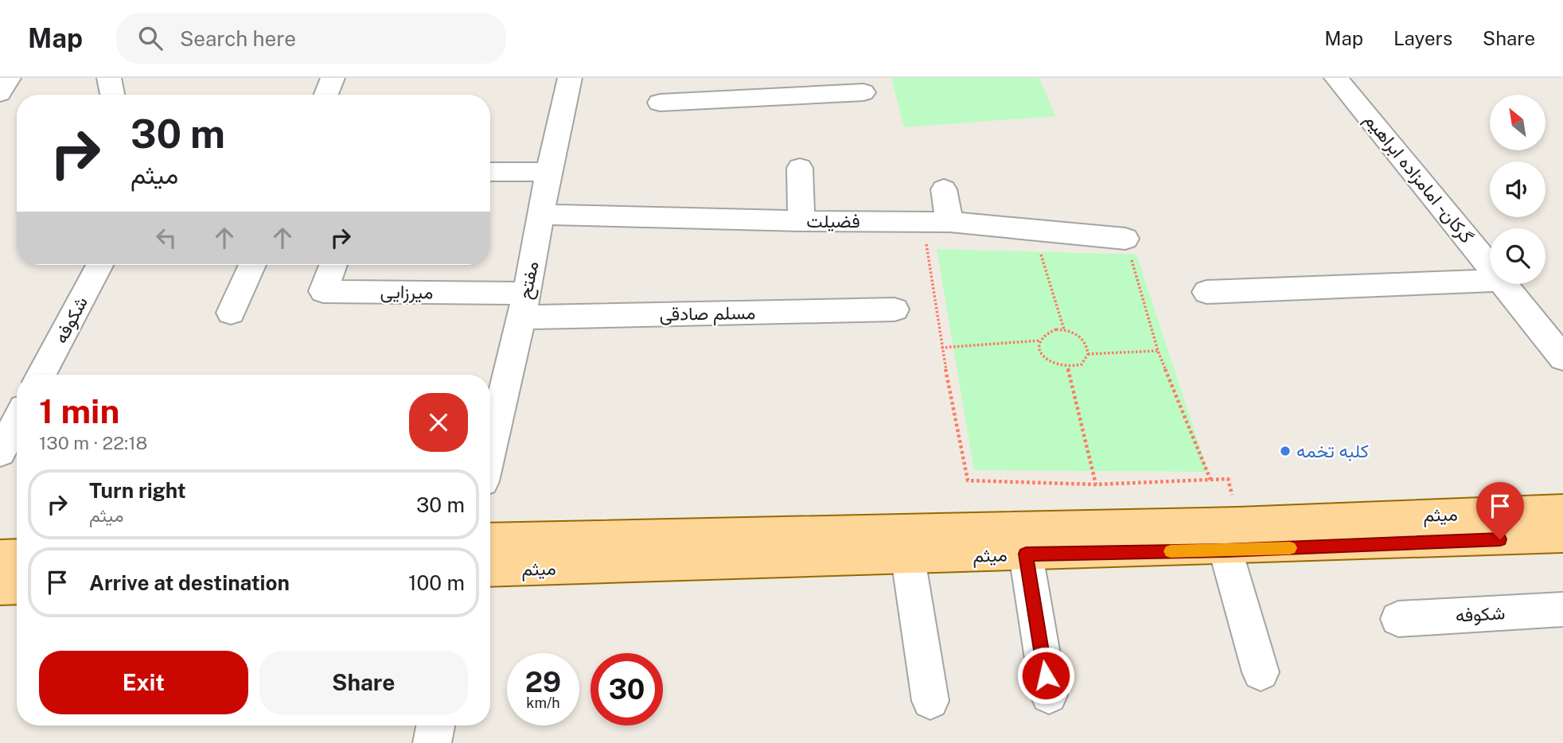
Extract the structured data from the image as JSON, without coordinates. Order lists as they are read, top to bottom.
{
  "streets": {
    "main road": ["میثم"],
    "street": [
      "گرکان - امامزاده ابراهیم",
      "فضیلت",
      "مفتح",
      "میرزایی",
      "مسلم صادقی",
      "شکوفه"
    ]
  },
  "crossings": [
    ["فضیلت", "مفتح"],
    ["مفتح", "میرزایی"],
    ["مفتح", "مسلم صادقی"],
    ["میرزایی", "مسلم صادقی"]
  ],
  "places": ["کلبه تخمه"],
  "north": "top left",
  "page": {
    "header": "Map",
    "search": "Search here",
    "nav": ["Map", "Layers", "Share"],
    "turn": ["30 m", "میثم"],
    "heading": ["1 min", "130 m · 22:18"],
    "list": [
      {
        "name": "Turn right",
        "note": "میثم",
        "value": "30 m"
      },
      {
        "name": "Arrive at destination",
        "value": "100 m"
      }
    ],
    "buttons": ["Exit", "Share"],
    "speed": "29 km/h",
    "limit": "30"
  }
}
